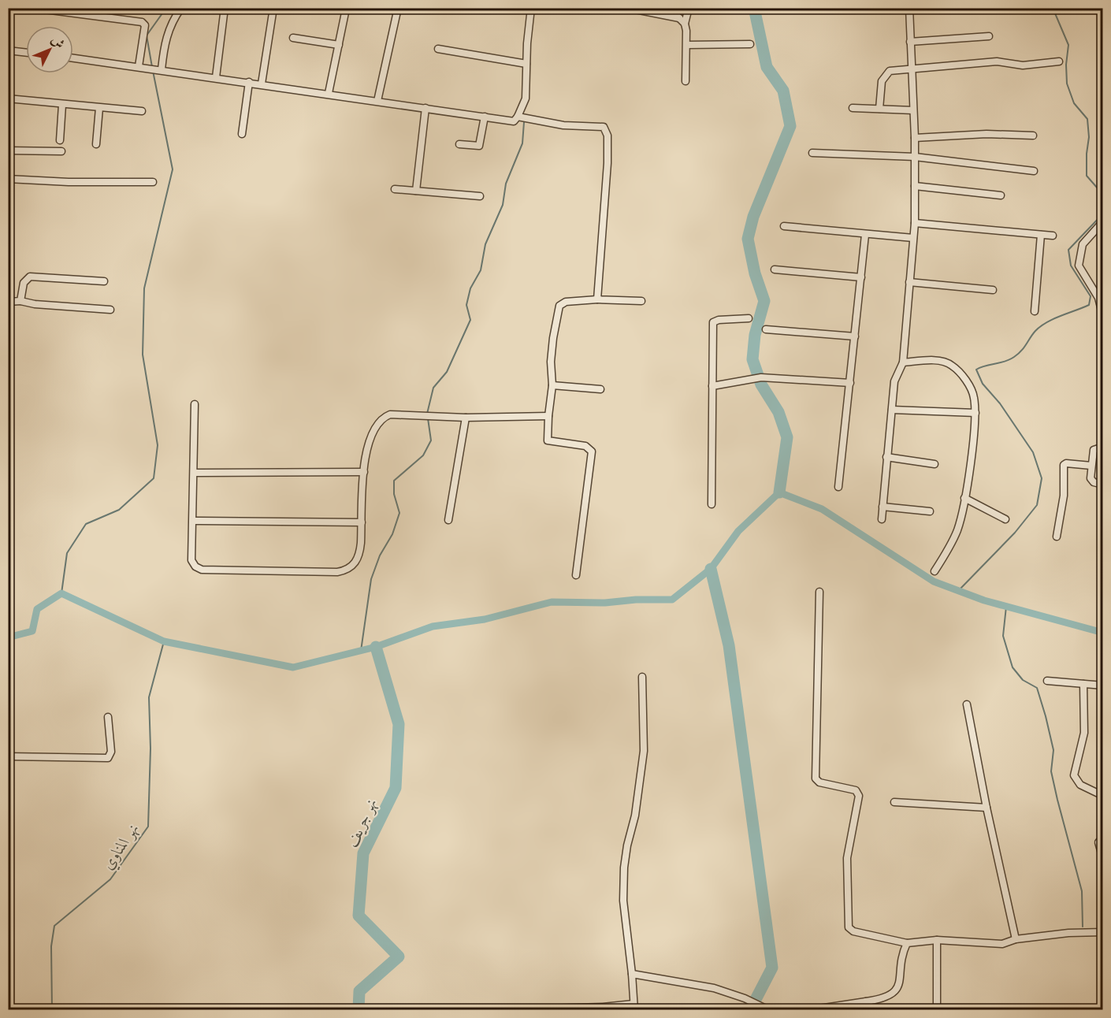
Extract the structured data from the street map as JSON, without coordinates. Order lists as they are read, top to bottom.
{
  "water": ["نهر جريف", "نهر المناوي"],
  "north": "top right"
}
